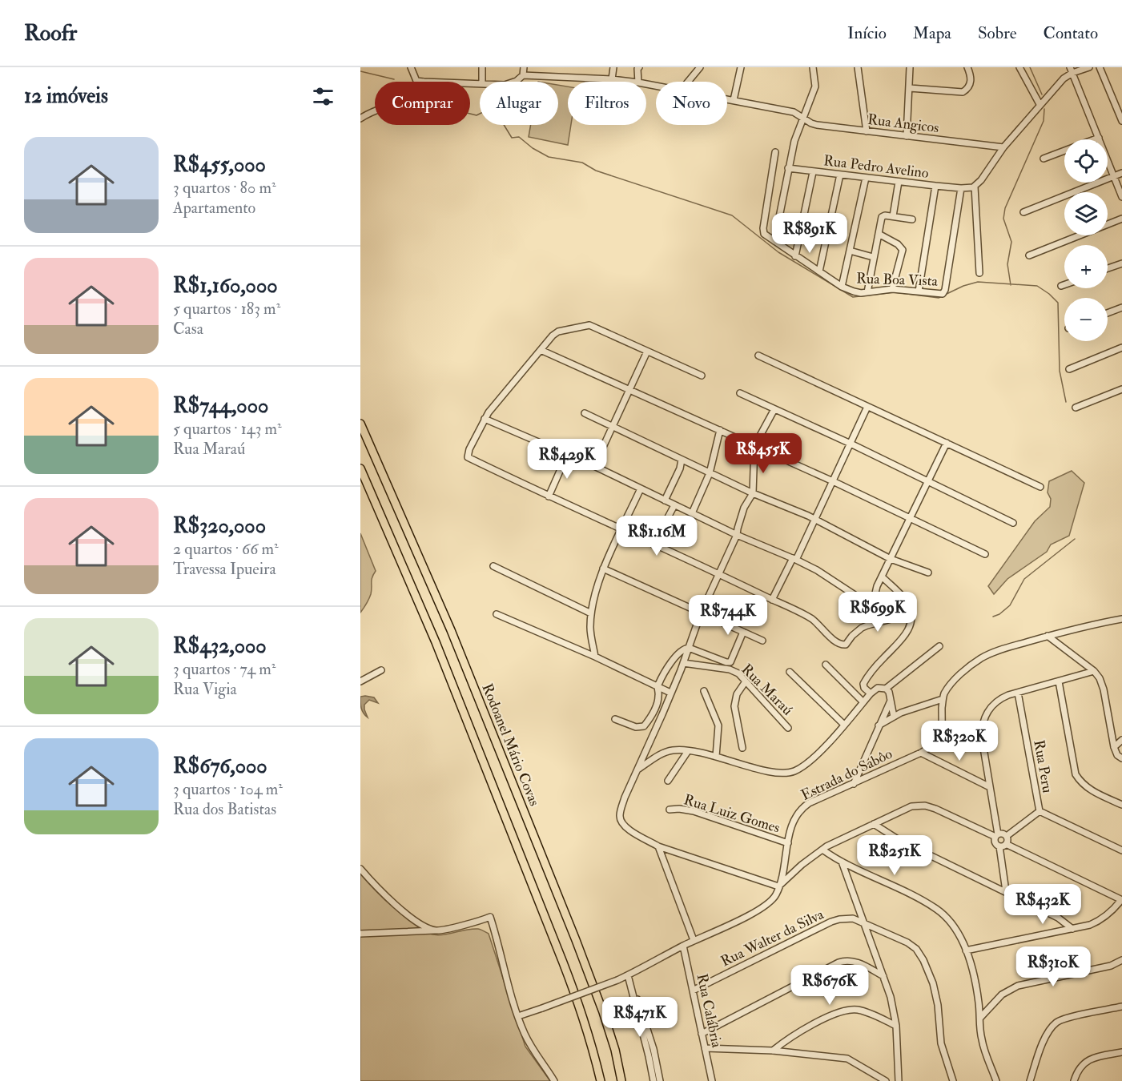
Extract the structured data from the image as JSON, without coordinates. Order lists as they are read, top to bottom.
{
  "streets": {
    "highway": ["Rodoanel Mário Covas"],
    "street": [
      "Rua Angicos",
      "Rua Pedro Avelino",
      "Rua Boa Vista",
      "Rua Maraú",
      "Rua Peru",
      "Estrada do Sabôo",
      "Rua Luiz Gomes",
      "Rua Walter da Silva",
      "Rua Calábria"
    ]
  },
  "crossings": [
    ["Rua Pedro Avelino", "Rua Boa Vista"],
    ["Estrada do Sabôo", "Rua Luiz Gomes"],
    ["Estrada do Sabôo", "Rua Calábria"],
    ["Rua Walter da Silva", "Rua Calábria"]
  ],
  "page": {
    "header": "Roofr",
    "nav": [
      "Início",
      "Mapa",
      "Sobre",
      "Contato"
    ],
    "heading": "12 imóveis",
    "chip": [
      "Comprar",
      "Alugar",
      "Filtros",
      "Novo"
    ],
    "list": [
      {
        "name": "R$455,000",
        "note": "3 quartos · 80 m² · Apartamento"
      },
      {
        "name": "R$1,160,000",
        "note": "5 quartos · 183 m² · Casa"
      },
      {
        "name": "R$744,000",
        "note": "5 quartos · 143 m² · Rua Maraú"
      },
      {
        "name": "R$320,000",
        "note": "2 quartos · 66 m² · Travessa Ipueira"
      },
      {
        "name": "R$432,000",
        "note": "3 quartos · 74 m² · Rua Vigia"
      },
      {
        "name": "R$676,000",
        "note": "3 quartos · 104 m² · Rua dos Batistas"
      }
    ],
    "map_buttons": ["+", "−"],
    "price": [
      "R$891K",
      "R$455K",
      "R$429K",
      "R$1.16M",
      "R$699K",
      "R$744K",
      "R$320K",
      "R$251K",
      "R$432K",
      "R$310K",
      "R$676K",
      "R$471K"
    ]
  }
}
